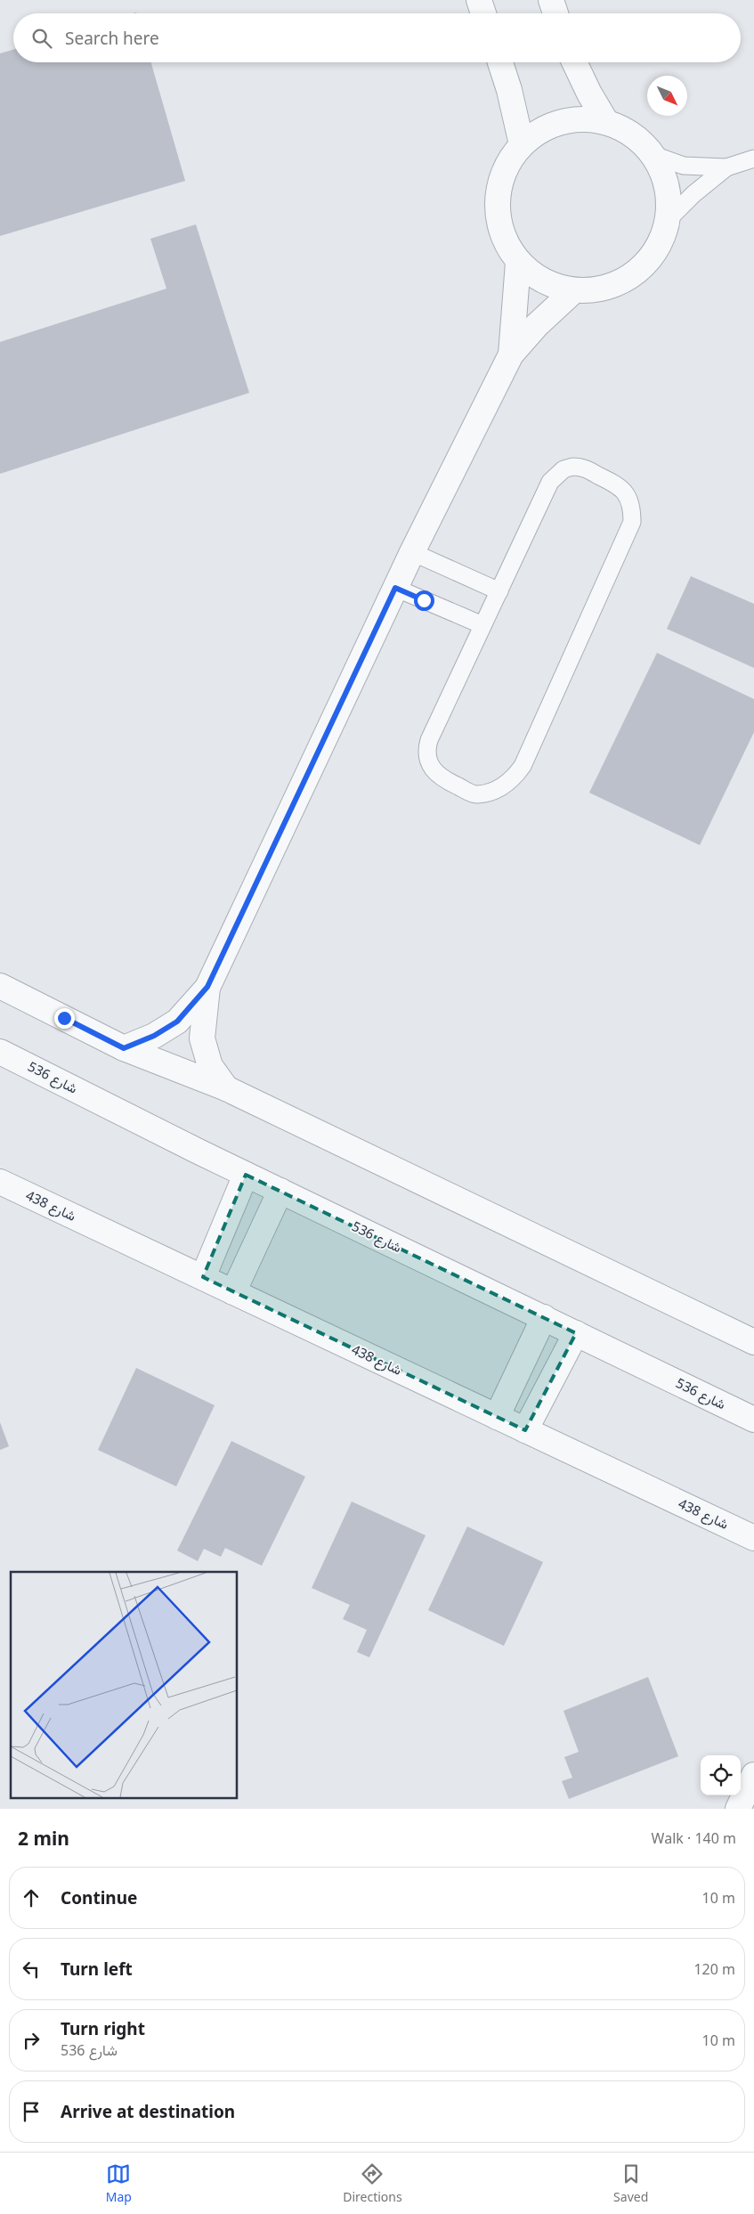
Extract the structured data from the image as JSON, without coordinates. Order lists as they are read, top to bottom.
{
  "streets": {
    "street": ["شارع 536", "شارع 438"]
  },
  "north": "bottom right",
  "page": {
    "search": "Search here",
    "heading": ["2 min", "Walk · 140 m"],
    "list": [
      ["Continue", "10 m"],
      ["Turn left", "120 m"],
      ["Turn right", "شارع 536", "10 m"],
      "Arrive at destination"
    ],
    "nav": ["Map", "Directions", "Saved"]
  }
}
